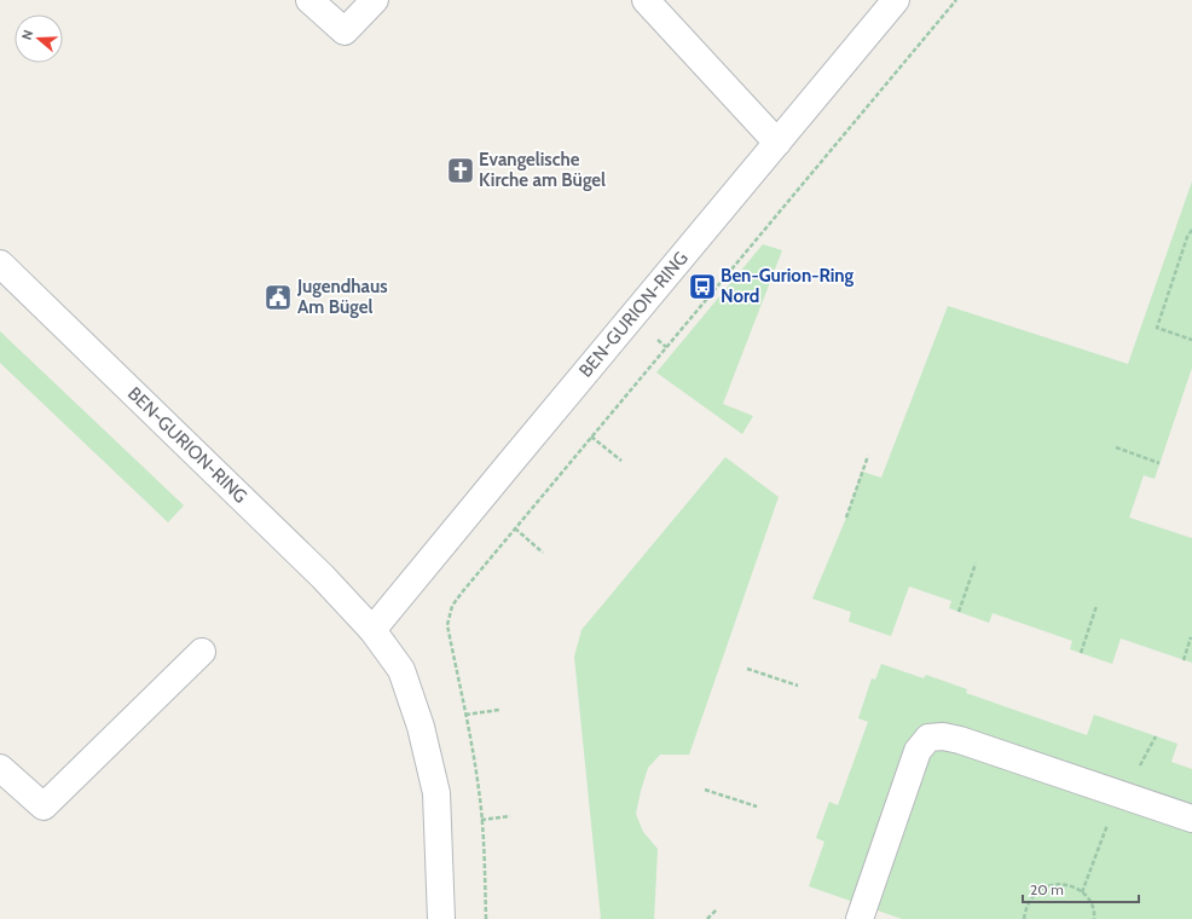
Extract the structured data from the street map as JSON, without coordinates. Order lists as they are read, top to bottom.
{
  "streets": {
    "street": ["BEN-GURION-RING"]
  },
  "places": {
    "church": ["Evangelische Kirche am Bügel"],
    "bus stop": ["Ben-Gurion-Ring Nord"],
    "public building": ["Jugendhaus Am Bügel"]
  },
  "scale_bar": "20 m",
  "north": "left"
}
